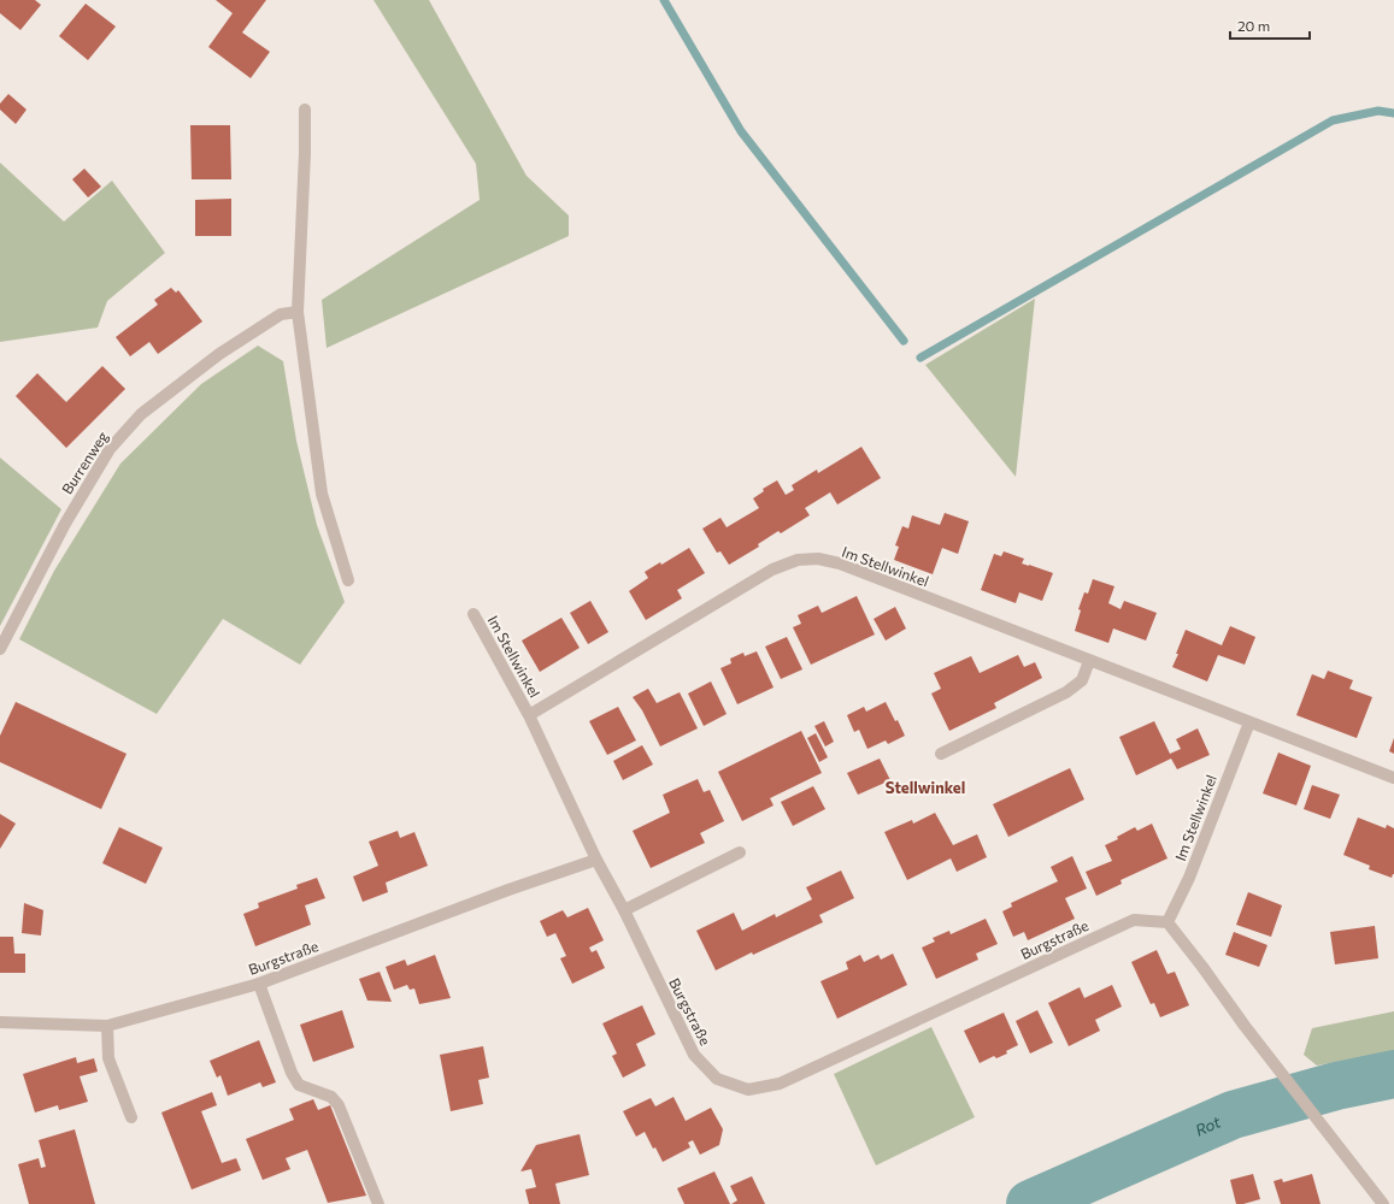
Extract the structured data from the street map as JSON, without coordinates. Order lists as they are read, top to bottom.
{
  "streets": {
    "street": ["Burrenweg", "Im Stellwinkel", "Burgstraße"]
  },
  "crossings": [
    ["Im Stellwinkel", "Burgstraße"]
  ],
  "districts": ["Stellwinkel"],
  "water": ["Rot"],
  "scale_bar": "20 m"
}
